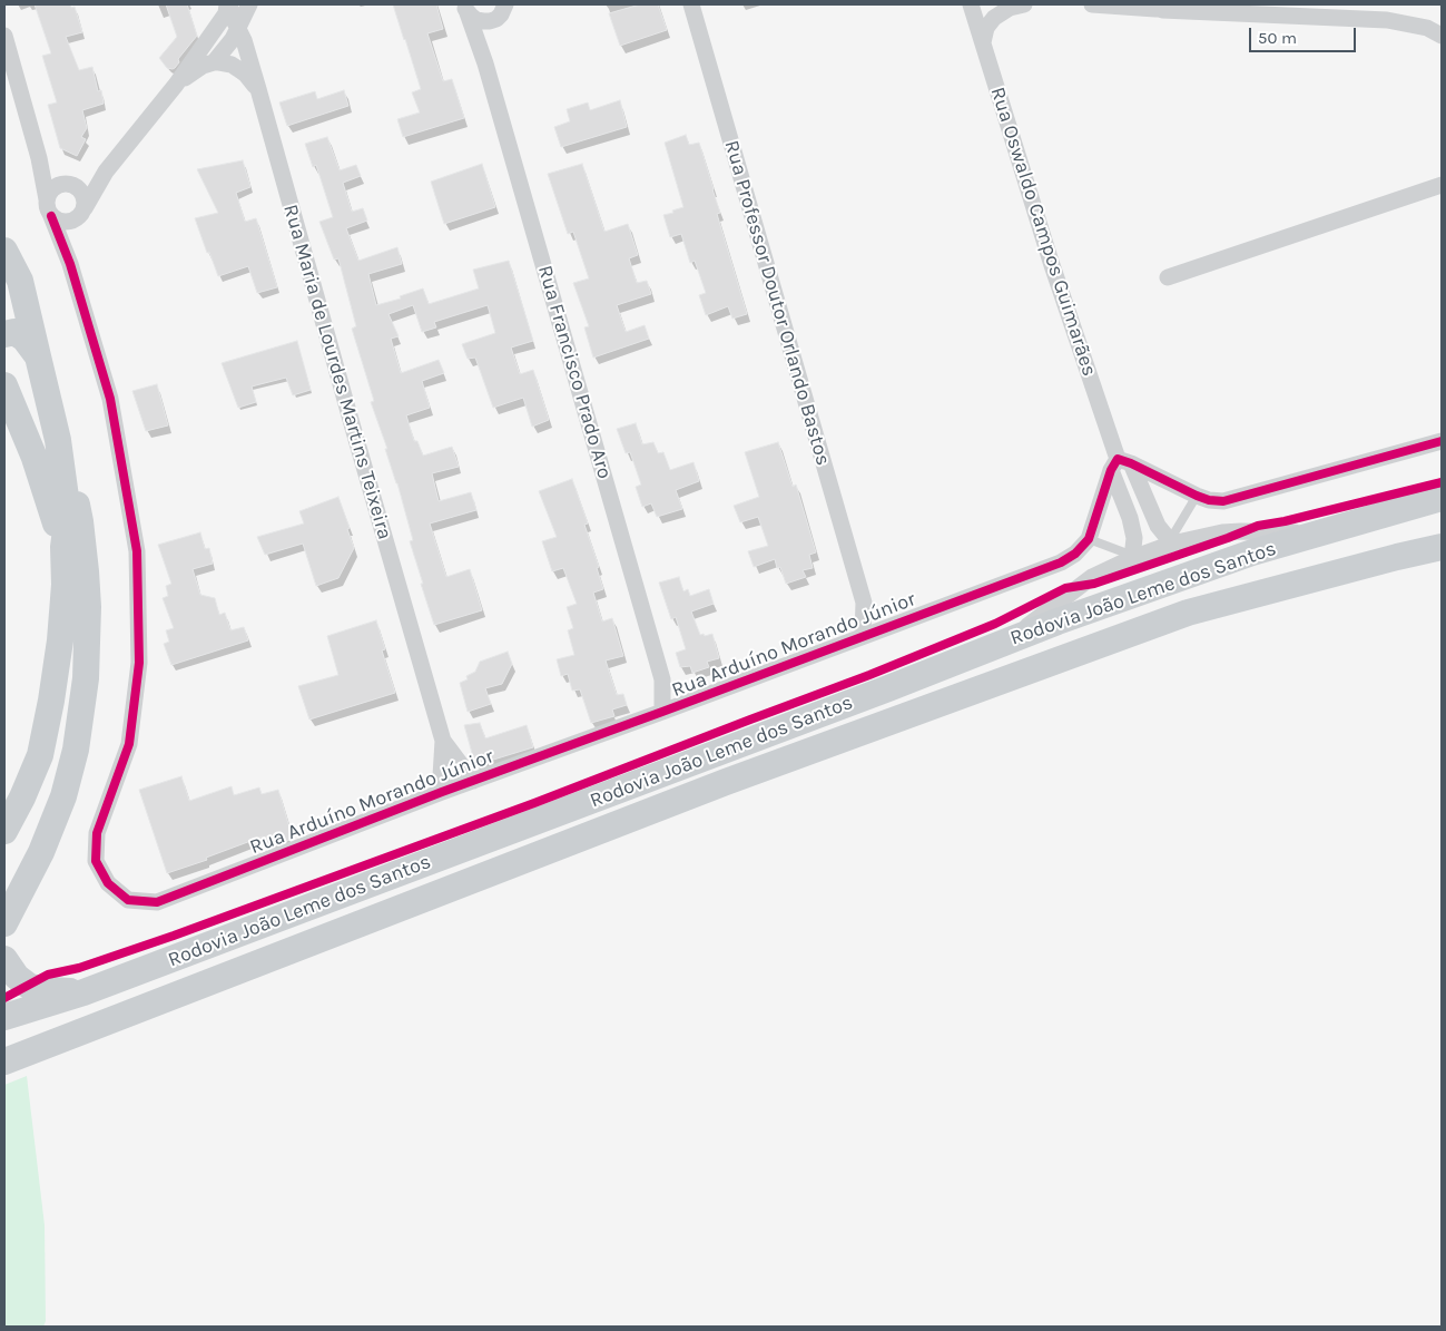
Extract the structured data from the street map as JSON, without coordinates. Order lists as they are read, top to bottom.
{
  "streets": {
    "main road": ["Rodovia João Leme dos Santos"],
    "street": [
      "Rua Oswaldo Campos Guimarães",
      "Rua Professor Doutor Orlando Bastos",
      "Rua Maria de Lourdes Martins Teixeira",
      "Rua Francisco Prado Aro",
      "Rua Arduíno Morando Júnior"
    ]
  },
  "crossings": [
    ["Rua Oswaldo Campos Guimarães", "Rua Arduíno Morando Júnior"],
    ["Rua Professor Doutor Orlando Bastos", "Rua Arduíno Morando Júnior"],
    ["Rua Maria de Lourdes Martins Teixeira", "Rua Arduíno Morando Júnior"],
    ["Rua Francisco Prado Aro", "Rua Arduíno Morando Júnior"]
  ],
  "scale_bar": "50 m"
}
